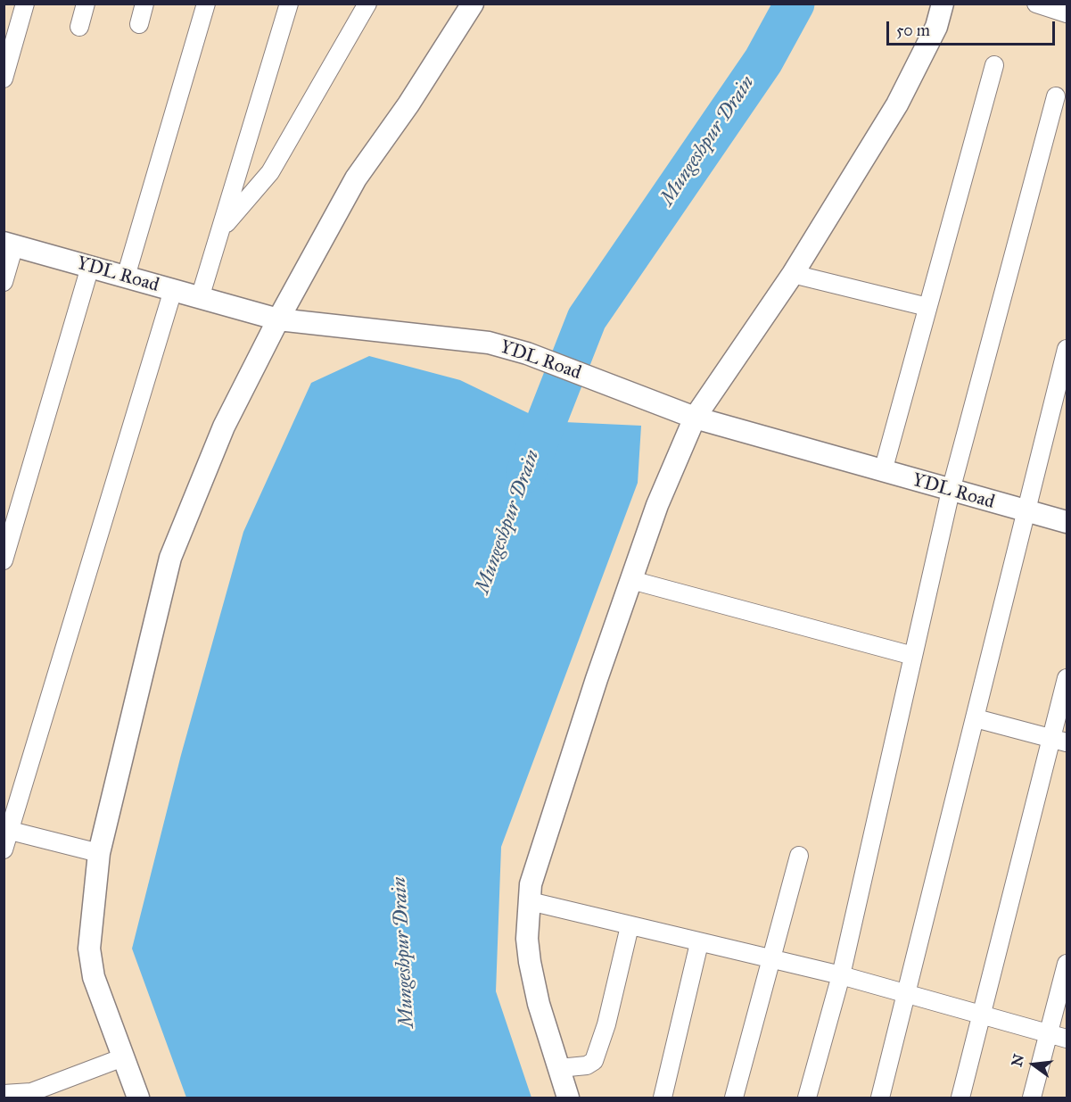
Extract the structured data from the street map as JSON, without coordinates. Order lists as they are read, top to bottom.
{
  "streets": {
    "street": ["YDL Road"]
  },
  "water": ["Mungeshpur Drain"],
  "scale_bar": "50 m",
  "north": "left"
}
